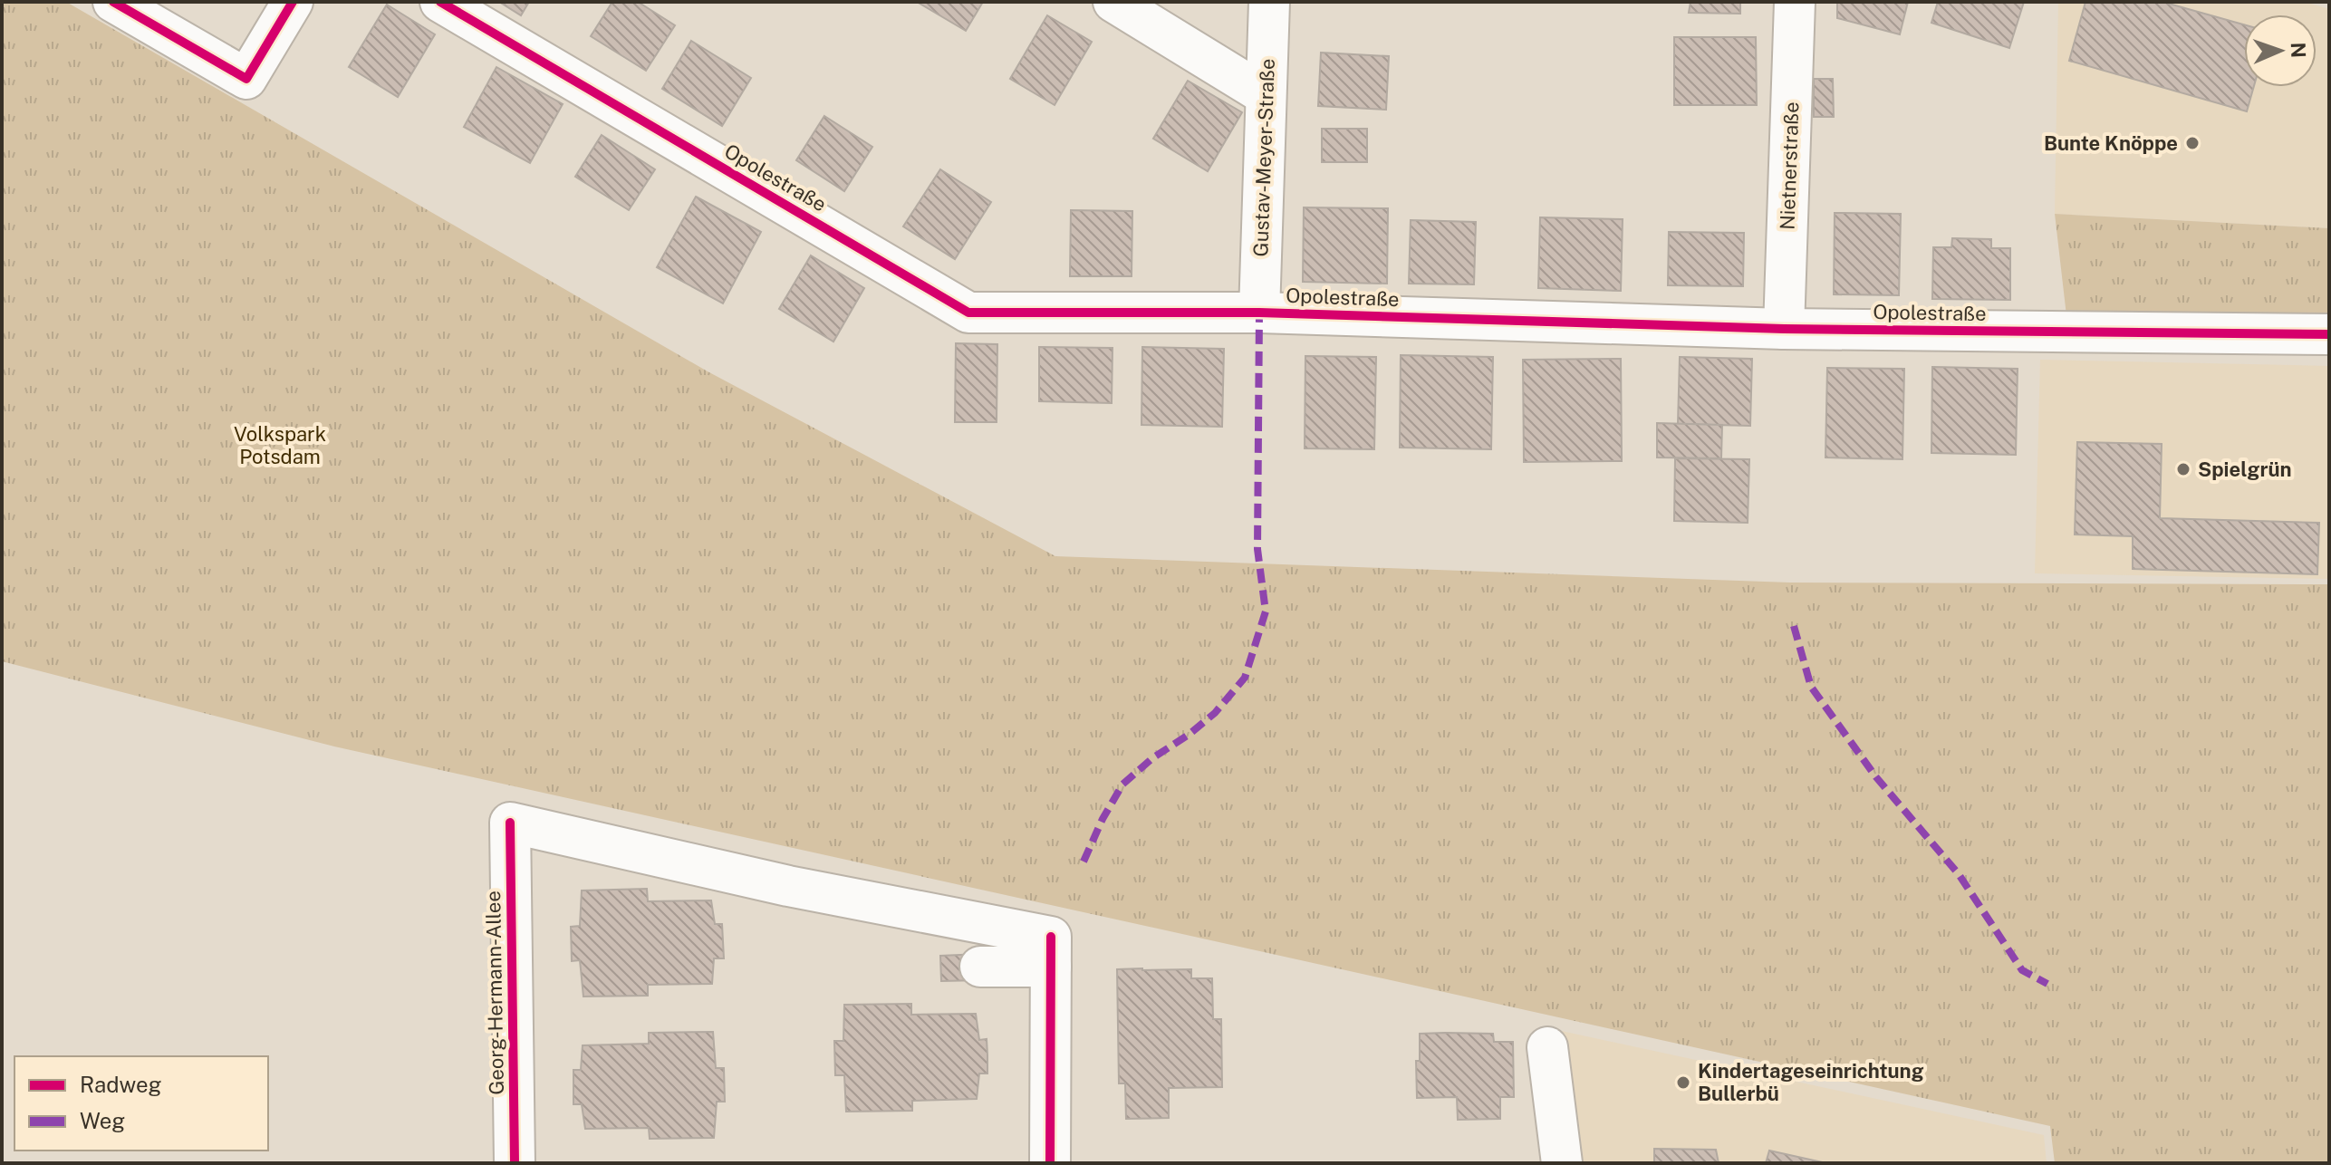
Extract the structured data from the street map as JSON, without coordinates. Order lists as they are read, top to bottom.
{
  "streets": {
    "street": [
      "Gustav-Meyer-Straße",
      "Nietnerstraße",
      "Opolestraße",
      "Georg-Hermann-Allee"
    ]
  },
  "crossings": [
    ["Gustav-Meyer-Straße", "Opolestraße"],
    ["Nietnerstraße", "Opolestraße"]
  ],
  "parks": ["Volkspark Potsdam"],
  "places": ["Bunte Knöppe", "Spielgrün", "Kindertageseinrichtung Bullerbü"],
  "legend": ["Radweg", "Weg"],
  "north": "right"
}
